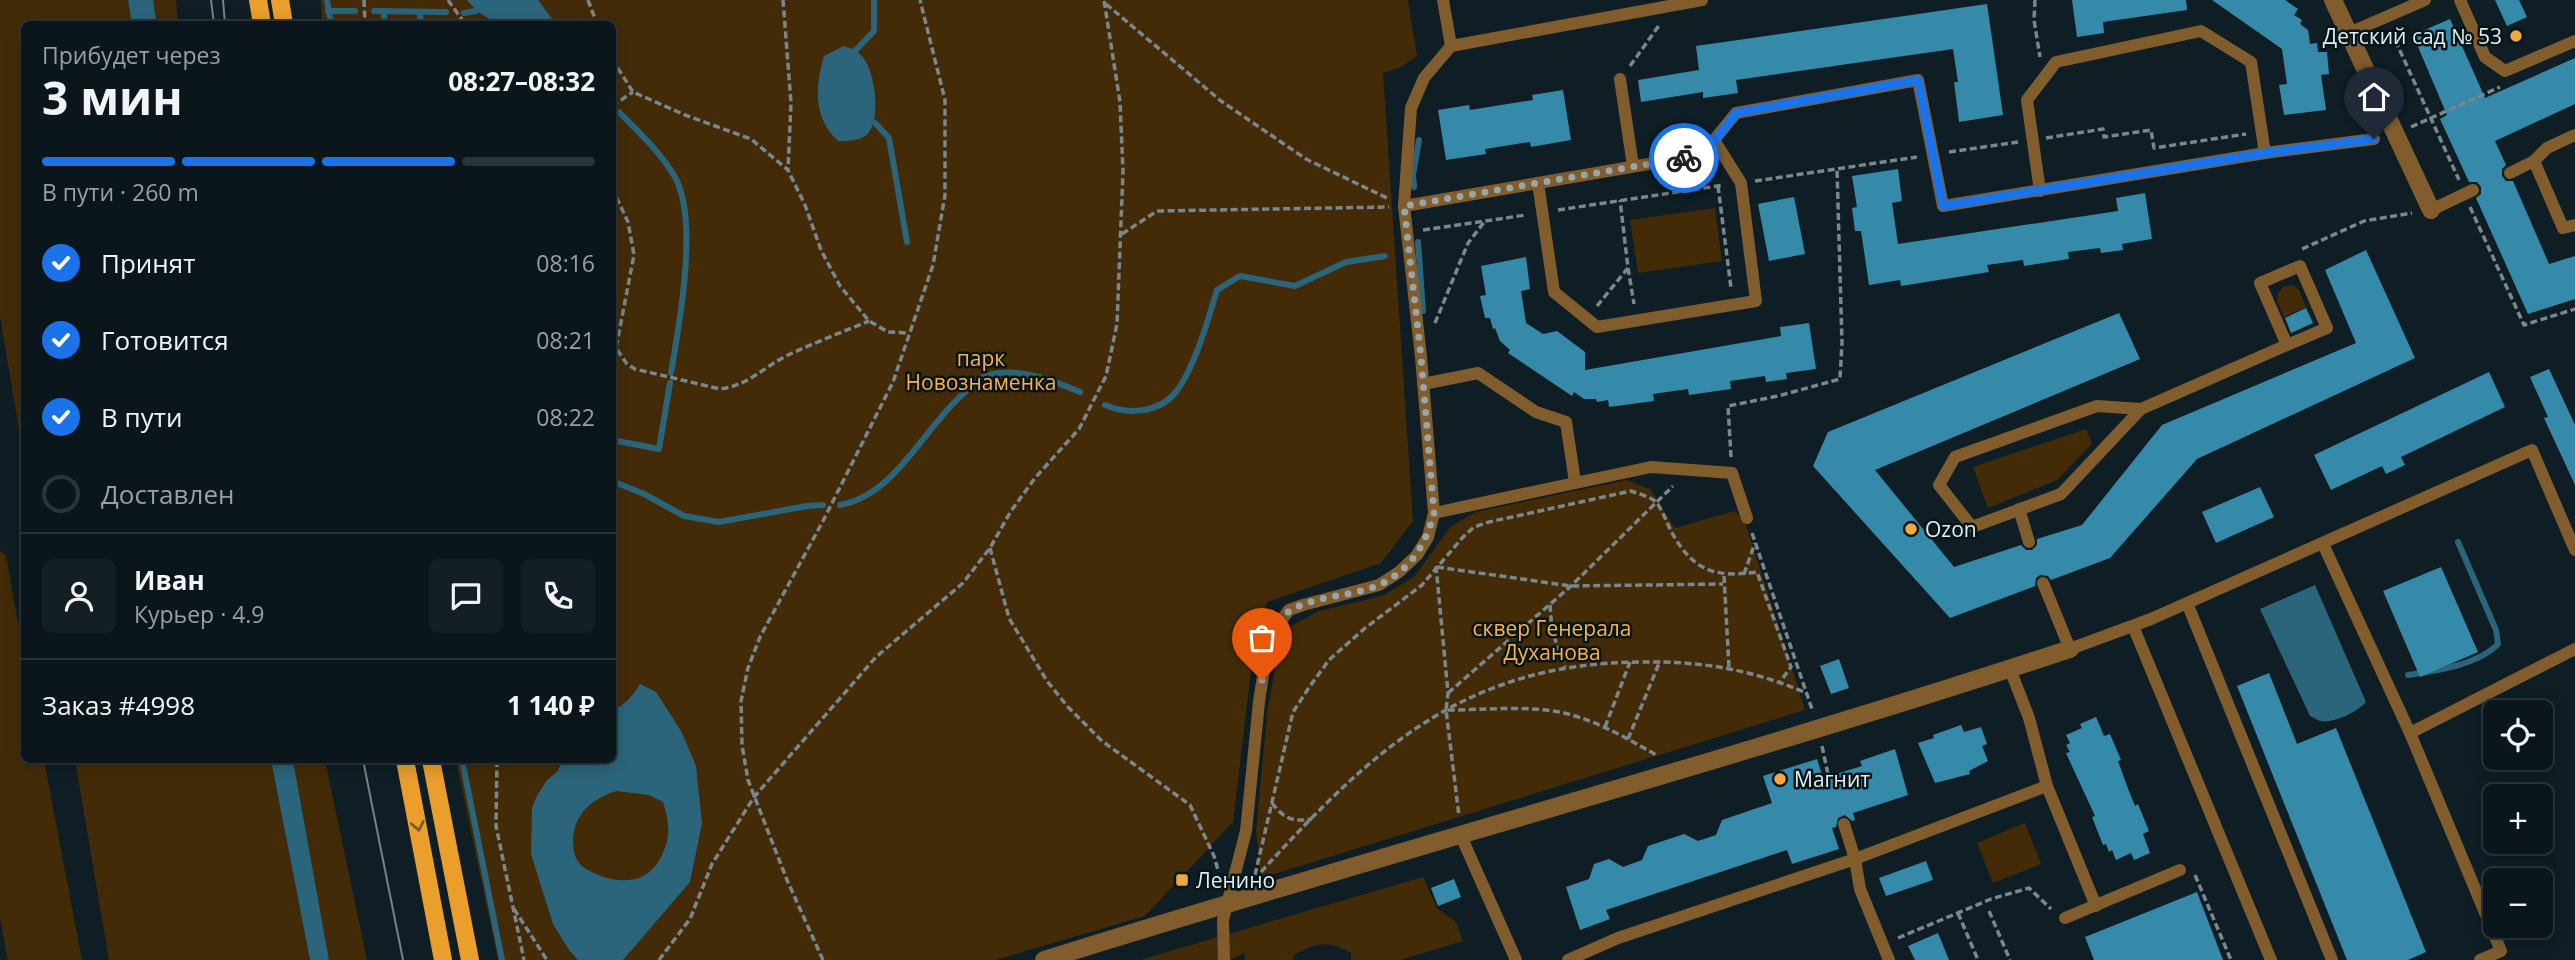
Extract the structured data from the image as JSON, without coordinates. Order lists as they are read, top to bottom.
{
  "parks": ["парк Новознаменка", "сквер Генерала Духанова"],
  "places": {
    "other": ["Детский сад № 53", "Ozon", "Магнит"],
    "transit": ["Ленино"]
  },
  "page": {
    "heading": ["3 мин", "Прибудет через", "08:27–08:32"],
    "panel": [
      "Иван",
      "Курьер · 4.9",
      "Заказ #4998",
      "1 140 ₽"
    ],
    "bar": "В пути · 260 m",
    "list": [
      ["Принят", "08:16"],
      ["Готовится", "08:21"],
      ["В пути", "08:22"],
      "Доставлен"
    ],
    "map_buttons": ["+", "−"]
  }
}
